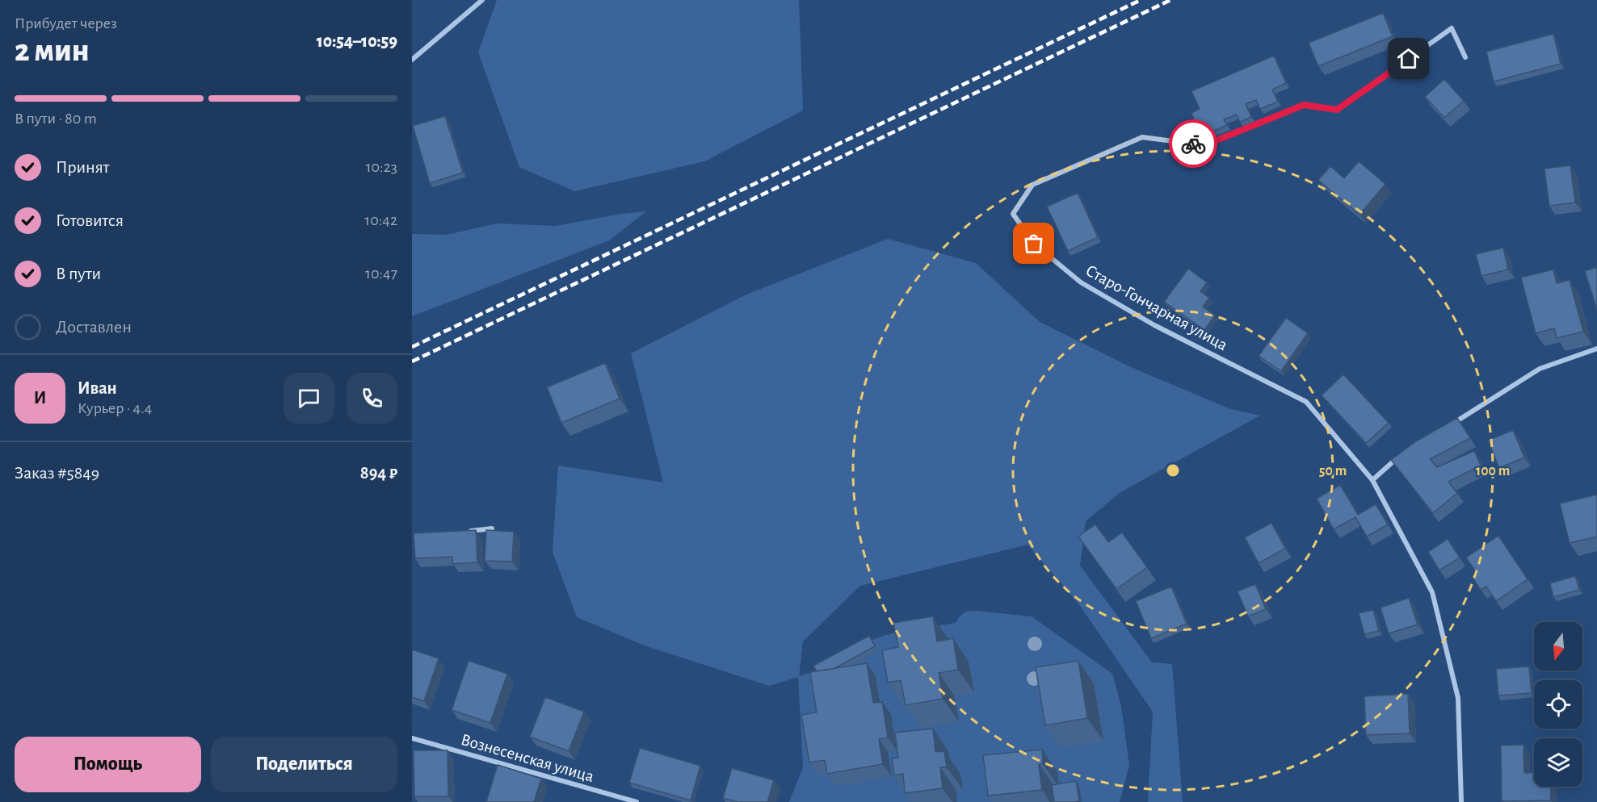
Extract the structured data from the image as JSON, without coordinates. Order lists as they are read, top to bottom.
{
  "streets": {
    "street": ["Старо-Гончарная улица", "Вознесенская улица"]
  },
  "north": "bottom",
  "page": {
    "heading": ["2 мин", "Прибудет через", "10:54–10:59"],
    "panel": [
      "Иван",
      "Курьер · 4.4",
      "Заказ #5849",
      "894 ₽"
    ],
    "bar": "В пути · 80 m",
    "list": [
      ["Принят", "10:23"],
      ["Готовится", "10:42"],
      ["В пути", "10:47"],
      "Доставлен"
    ],
    "round": "И",
    "buttons": ["Помощь", "Поделиться"]
  },
  "rings": ["50 m", "100 m"]
}
